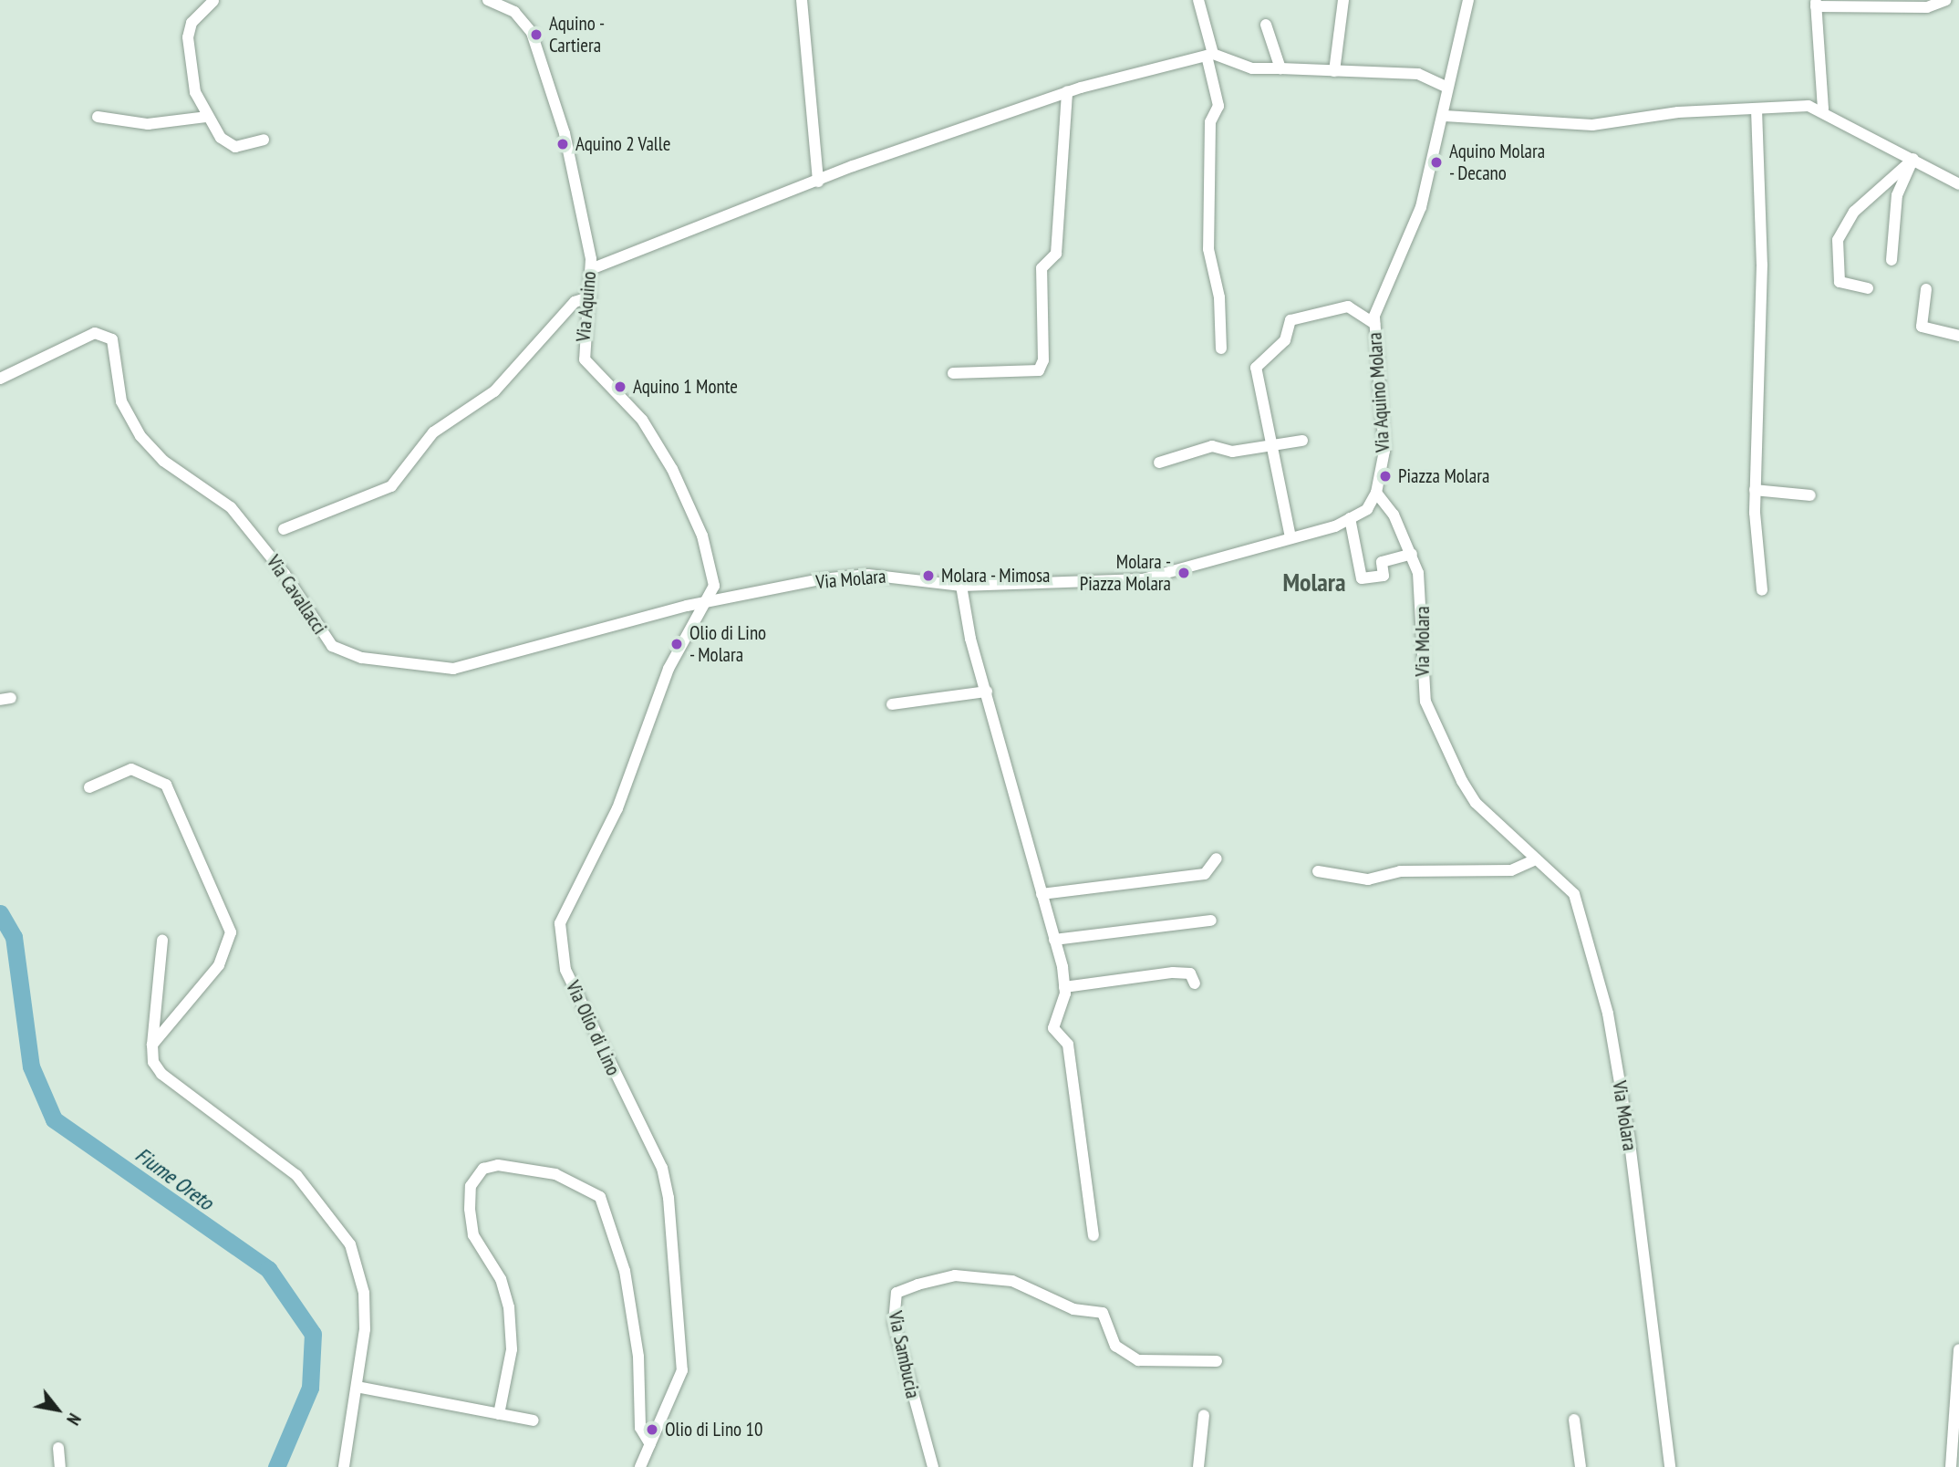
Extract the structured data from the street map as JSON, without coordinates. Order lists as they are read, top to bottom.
{
  "streets": {
    "street": [
      "Via Aquino",
      "Via Aquino Molara",
      "Via Molara",
      "Via Cavallacci",
      "Via Olio di Lino",
      "Via Sambucia"
    ]
  },
  "crossings": [
    ["Via Aquino", "Via Molara"],
    ["Via Aquino", "Via Cavallacci"],
    ["Via Aquino", "Via Olio di Lino"],
    ["Via Aquino Molara", "Via Molara"],
    ["Via Molara", "Via Cavallacci"],
    ["Via Molara", "Via Olio di Lino"],
    ["Via Cavallacci", "Via Olio di Lino"]
  ],
  "districts": ["Molara"],
  "water": ["Fiume Oreto"],
  "places": [
    "Aquino - Cartiera",
    "Aquino 2 Valle",
    "Aquino Molara - Decano",
    "Aquino 1 Monte",
    "Piazza Molara",
    "Molara - Piazza Molara",
    "Molara - Mimosa",
    "Olio di Lino - Molara",
    "Olio di Lino 10"
  ],
  "north": "bottom right"
}
